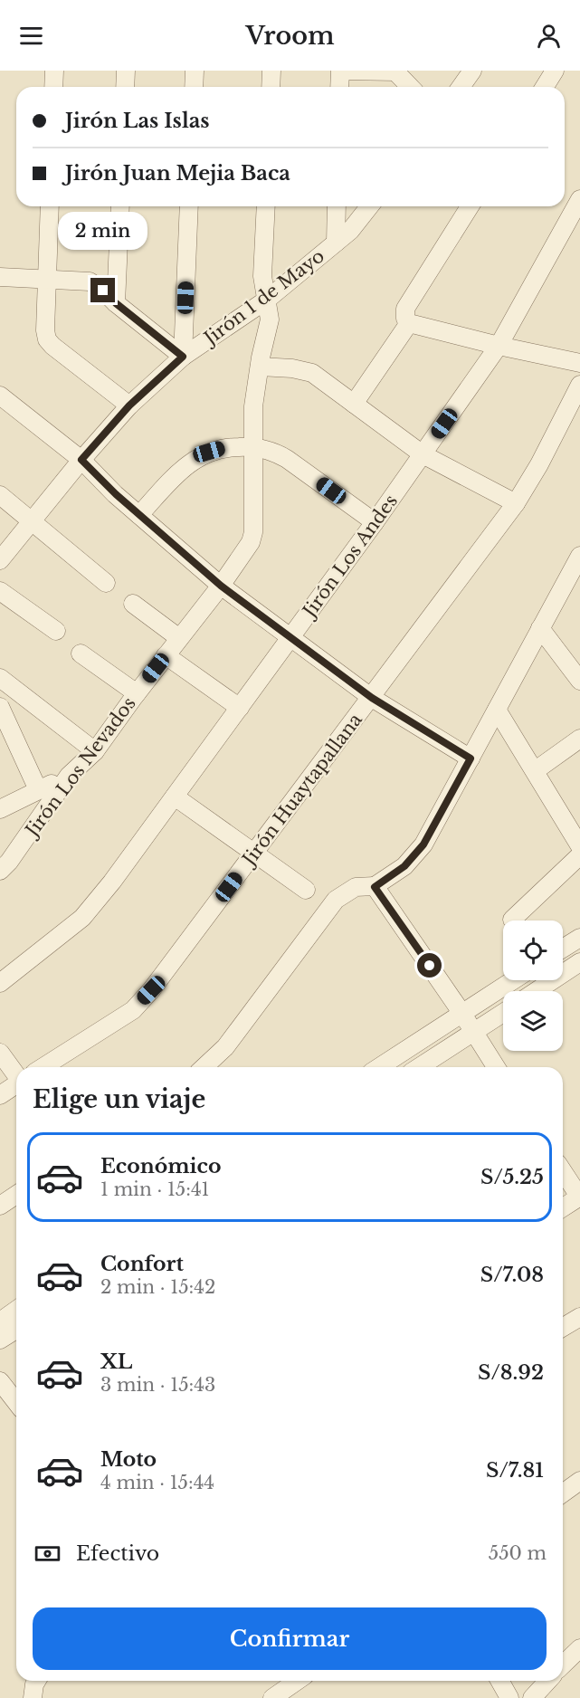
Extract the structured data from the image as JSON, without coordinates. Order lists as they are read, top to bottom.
{
  "streets": {
    "street": [
      "Jirón 1 de Mayo",
      "Jirón Los Andes",
      "Jirón Los Nevados",
      "Jirón Huaytapallana"
    ]
  },
  "crossings": [
    ["Jirón 1 de Mayo", "Jirón Los Nevados"]
  ],
  "page": {
    "header": "Vroom",
    "banner": ["Jirón Las Islas", "Jirón Juan Mejia Baca"],
    "bubble": "2 min",
    "heading": "Elige un viaje",
    "list": [
      {
        "name": "Económico",
        "note": "1 min · 15:41",
        "value": "S/5.25"
      },
      {
        "name": "Confort",
        "note": "2 min · 15:42",
        "value": "S/7.08"
      },
      {
        "name": "XL",
        "note": "3 min · 15:43",
        "value": "S/8.92"
      },
      {
        "name": "Moto",
        "note": "4 min · 15:44",
        "value": "S/7.81"
      }
    ],
    "pay": ["Efectivo", "550 m"],
    "buttons": "Confirmar"
  }
}
